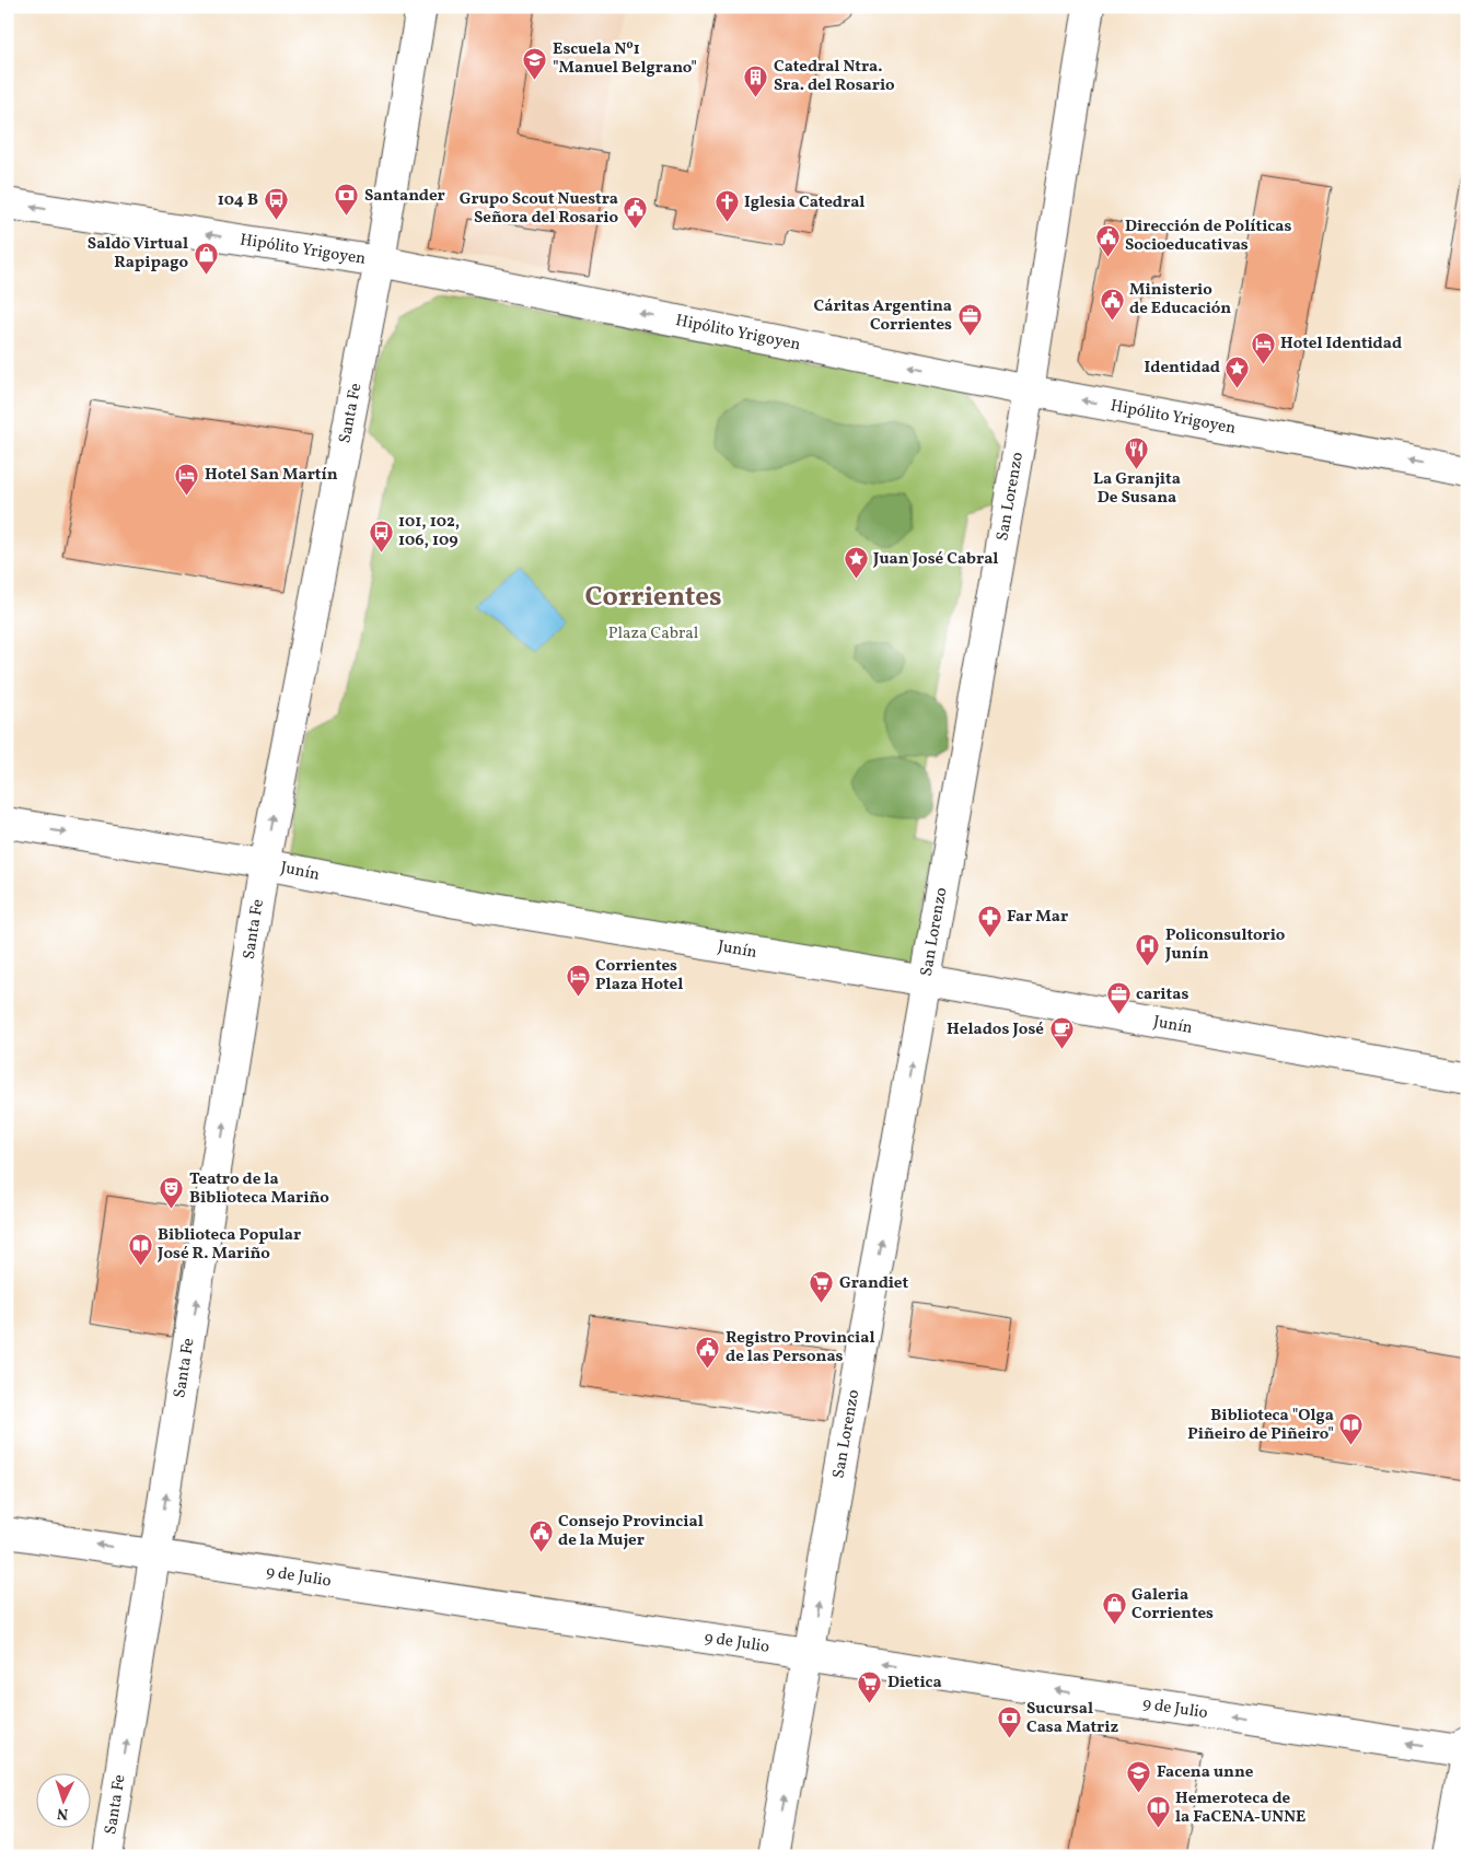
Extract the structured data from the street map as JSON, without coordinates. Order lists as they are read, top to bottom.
{
  "streets": {
    "street": [
      "Hipólito Yrigoyen",
      "Santa Fe",
      "San Lorenzo",
      "Junín",
      "9 de Julio"
    ]
  },
  "crossings": [
    ["Hipólito Yrigoyen", "Santa Fe"],
    ["Hipólito Yrigoyen", "San Lorenzo"],
    ["Santa Fe", "Junín"],
    ["Santa Fe", "9 de Julio"],
    ["San Lorenzo", "Junín"],
    ["San Lorenzo", "9 de Julio"]
  ],
  "one_way": [
    "Hipólito Yrigoyen",
    "Santa Fe",
    "San Lorenzo",
    "9 de Julio"
  ],
  "districts": ["Corrientes"],
  "parks": ["Plaza Cabral"],
  "places": {
    "school or university": ["Escuela Nº1 \"Manuel Belgrano\"", "Facena unne"],
    "building": ["Catedral Ntra. Sra. del Rosario"],
    "bank": ["Santander", "Sucursal Casa Matriz"],
    "bus stop": ["104 B", "101, 102, 106, 109"],
    "church": ["Iglesia Catedral"],
    "public building": [
      "Grupo Scout Nuestra Señora del Rosario",
      "Dirección de Políticas Socioeducativas",
      "Ministerio de Educación",
      "Registro Provincial de las Personas",
      "Consejo Provincial de la Mujer"
    ],
    "shop": ["Saldo Virtual Rapipago", "Galeria Corrientes"],
    "office": ["Cáritas Argentina Corrientes", "caritas"],
    "hotel": ["Hotel Identidad", "Hotel San Martín", "Corrientes Plaza Hotel"],
    "place": ["Identidad", "Juan José Cabral"],
    "restaurant": ["La Granjita De Susana"],
    "pharmacy": ["Far Mar"],
    "hospital": ["Policonsultorio Junín"],
    "cafe": ["Helados José"],
    "theatre": ["Teatro de la Biblioteca Mariño"],
    "library": ["Biblioteca Popular José R. Mariño", "Biblioteca \"Olga Piñeiro de Piñeiro\"", "Hemeroteca de la FaCENA-UNNE"],
    "supermarket": ["Grandiet", "Dietica"]
  },
  "north": "bottom"
}
